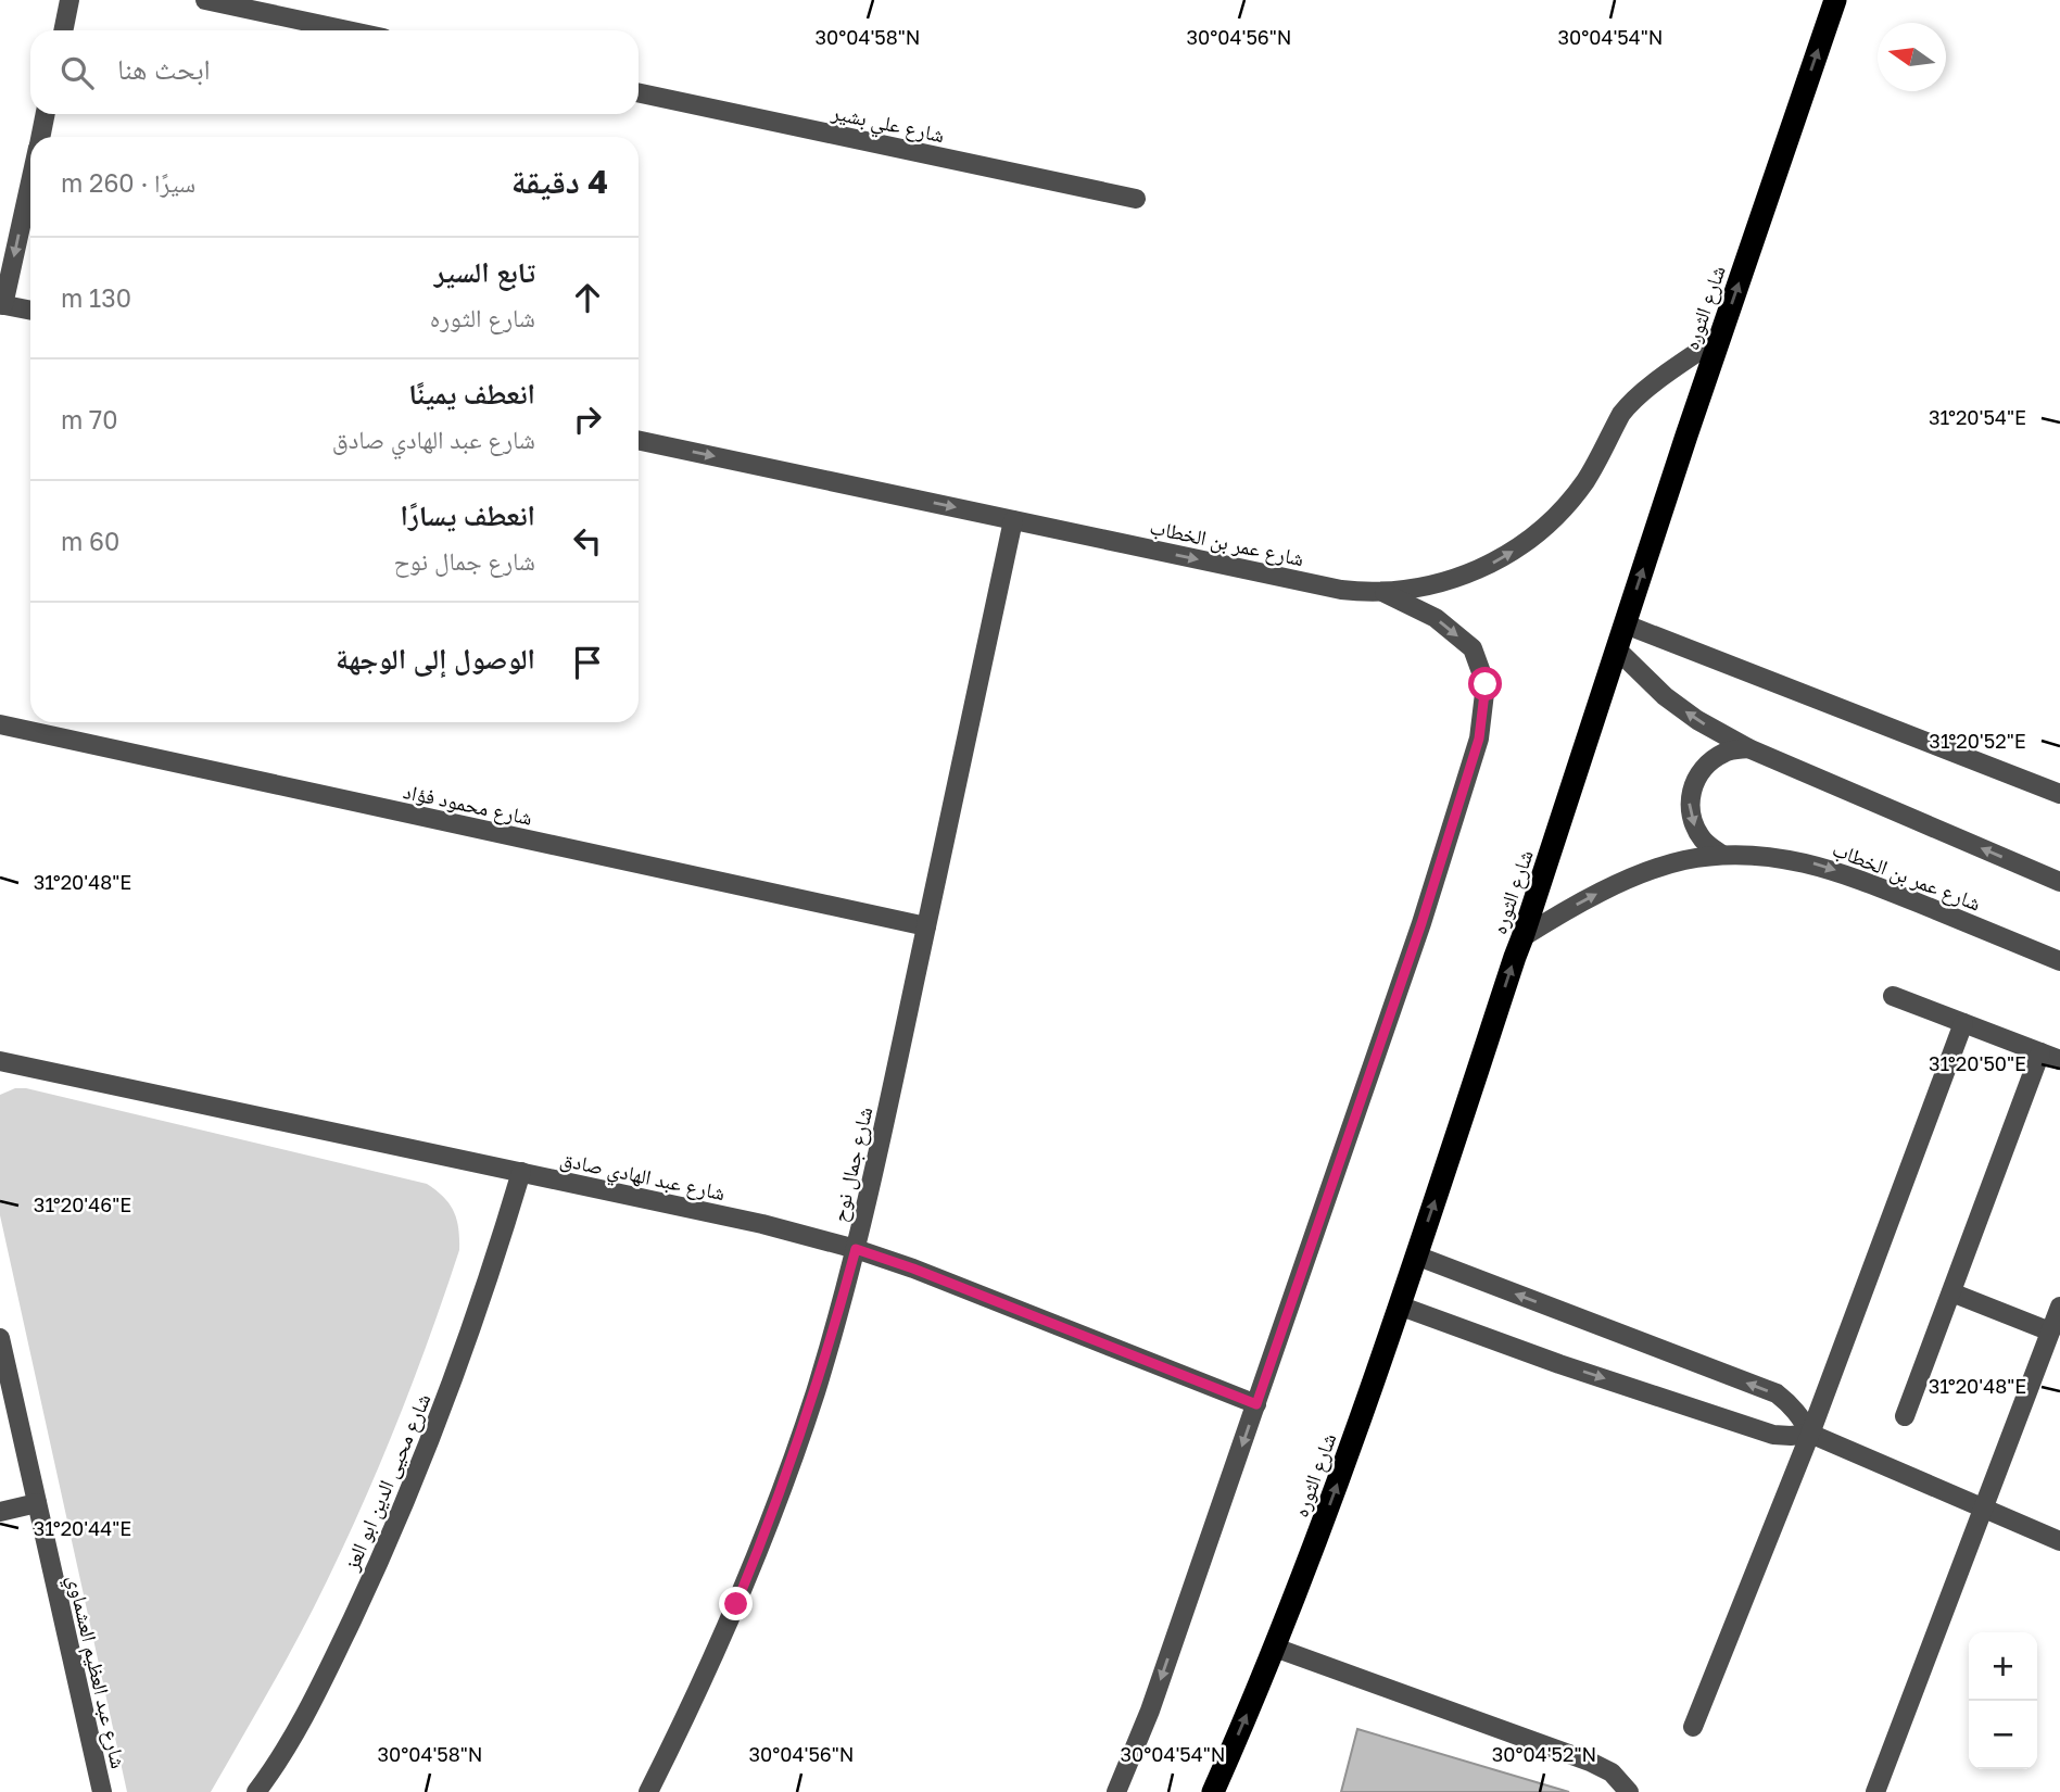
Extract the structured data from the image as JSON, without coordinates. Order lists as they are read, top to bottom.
{
  "streets": {
    "highway": ["شارع الثوره"],
    "street": [
      "شارع علي بشير",
      "شارع عمر بن الخطاب",
      "شارع محمود فؤاد",
      "شارع جمال نوح",
      "شارع عبد الهادي صادق",
      "شارع محيى الدين ابو العز",
      "شارع عبد العظيم العشماوي"
    ]
  },
  "crossings": [
    ["شارع الثوره", "شارع عمر بن الخطاب"],
    ["شارع عمر بن الخطاب", "شارع جمال نوح"],
    ["شارع محمود فؤاد", "شارع جمال نوح"],
    ["شارع جمال نوح", "شارع عبد الهادي صادق"],
    ["شارع عبد الهادي صادق", "شارع محيى الدين ابو العز"]
  ],
  "one_way": ["شارع الثوره", "شارع عمر بن الخطاب"],
  "north": "left",
  "page": {
    "search": "ابحث هنا",
    "heading": ["4 دقيقة", "سيرًا · 260 m"],
    "list": [
      ["تابع السير", "شارع الثوره", "130 m"],
      ["انعطف يمينًا", "شارع عبد الهادي صادق", "70 m"],
      ["انعطف يسارًا", "شارع جمال نوح", "60 m"],
      "الوصول إلى الوجهة"
    ],
    "map_buttons": ["+", "−"]
  },
  "coordinates": [
    "30°04'58\"N",
    "30°04'56\"N",
    "30°04'54\"N",
    "31°20'54\"E",
    "31°20'52\"E",
    "31°20'48\"E",
    "31°20'50\"E",
    "31°20'46\"E",
    "31°20'44\"E",
    "30°04'52\"N"
  ]
}
